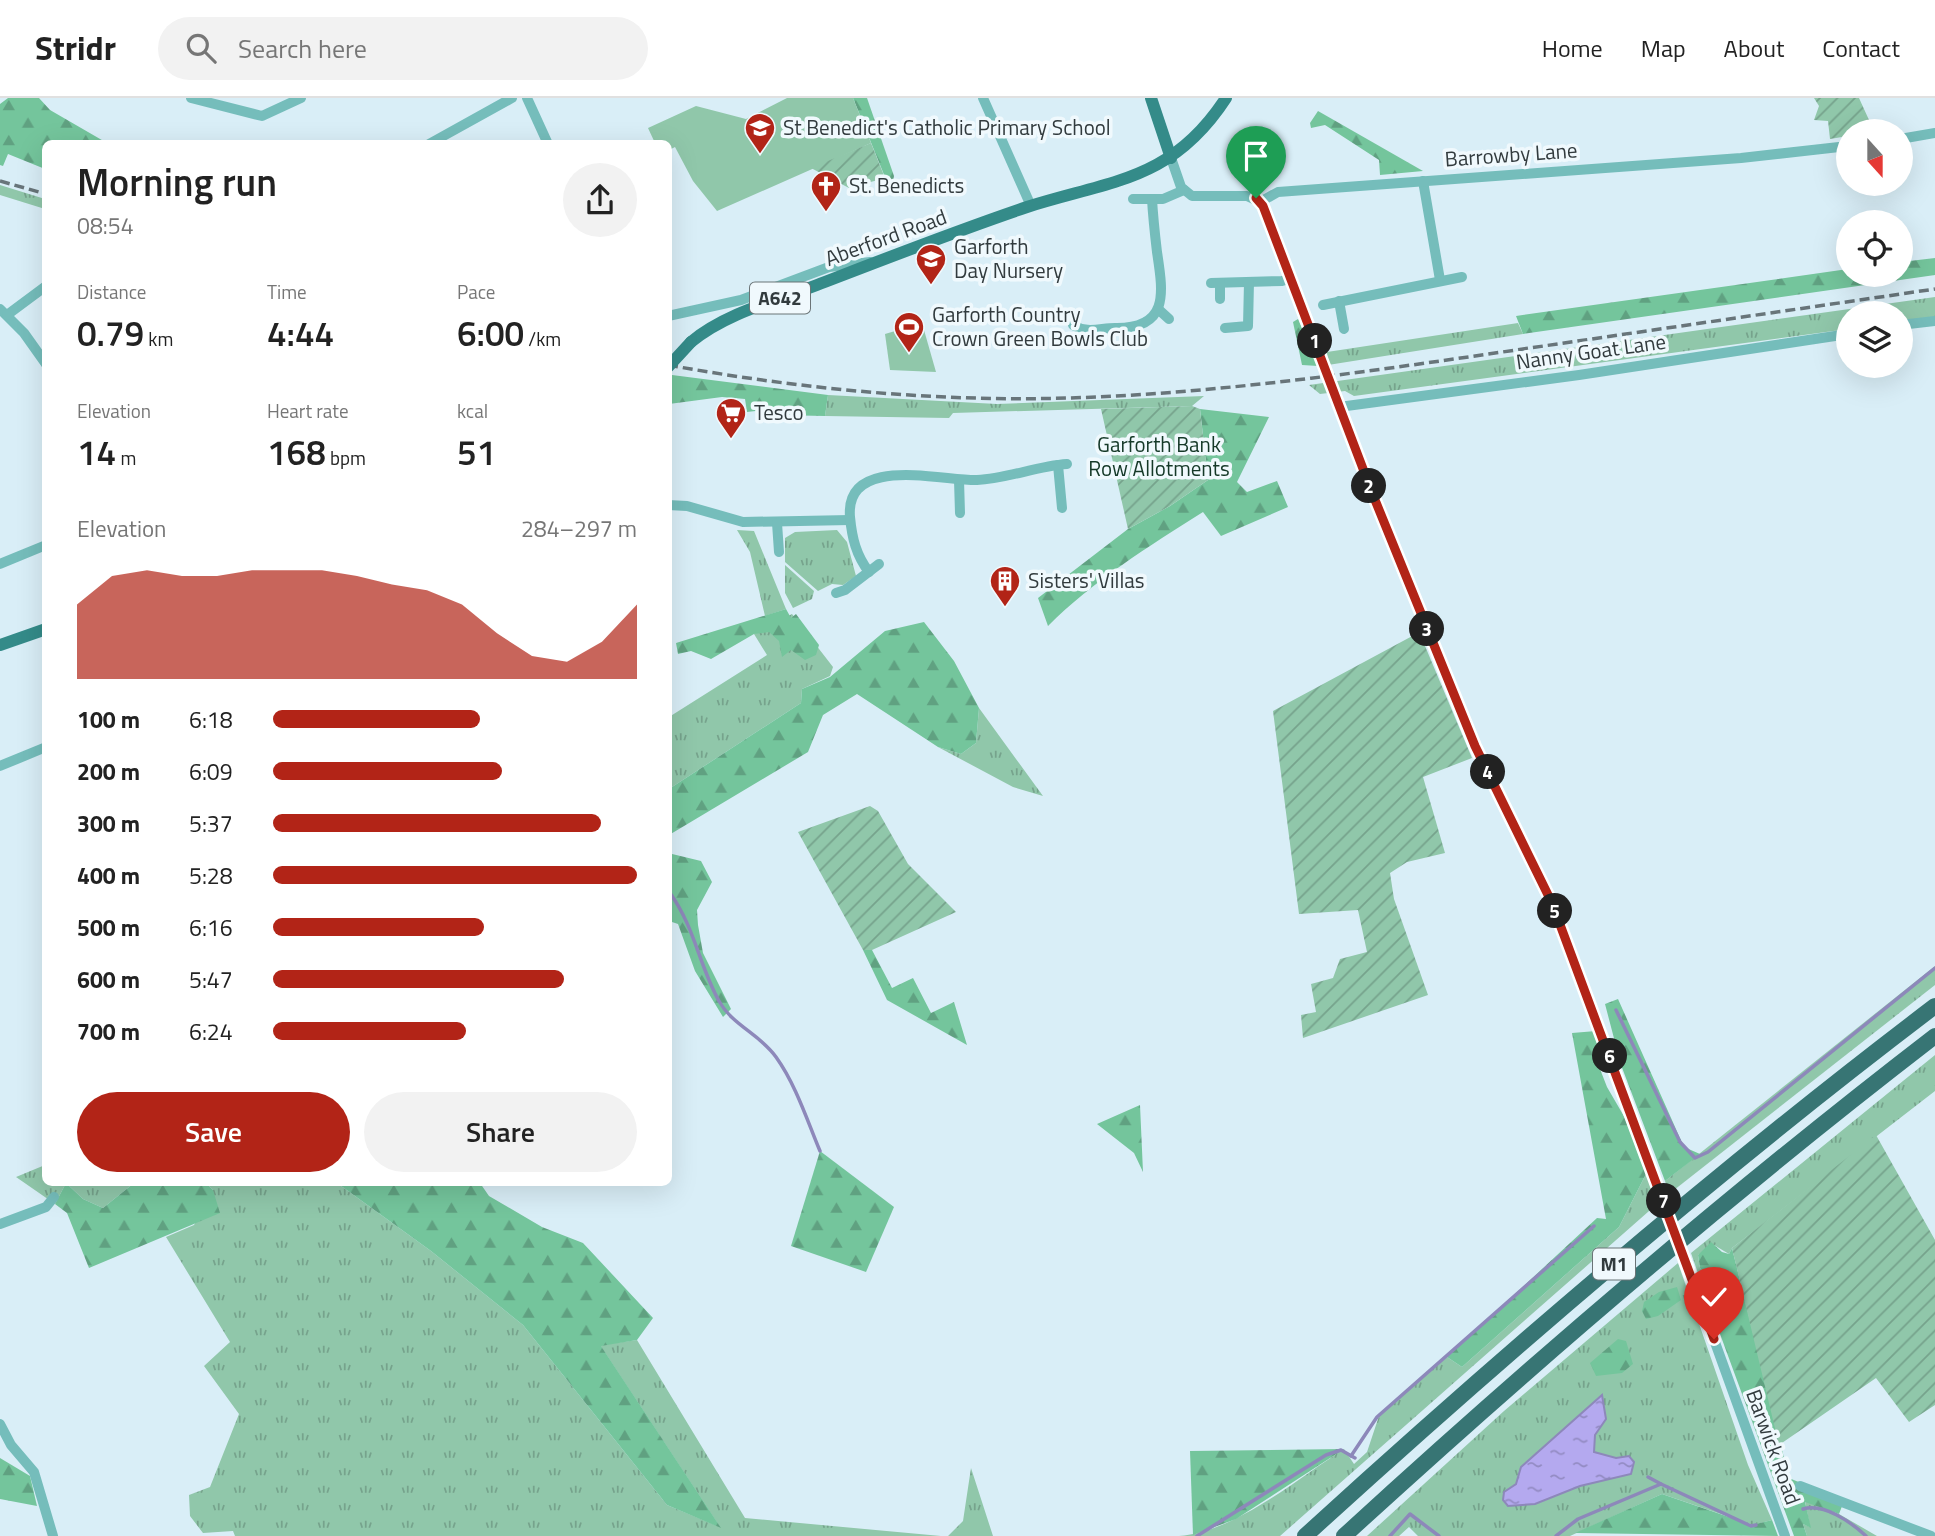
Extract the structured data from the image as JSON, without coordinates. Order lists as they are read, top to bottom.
{
  "streets": {
    "highway": ["M1"],
    "main road": ["Aberford Road", "A642"],
    "street": ["Barrowby Lane", "Nanny Goat Lane", "Barwick Road"]
  },
  "crossings": [
    ["Barrowby Lane", "Barwick Road"],
    ["Aberford Road", "A642"],
    ["Nanny Goat Lane", "Barwick Road"]
  ],
  "parks": ["Garforth Bank Row Allotments"],
  "places": {
    "school or university": ["St Benedict's Catholic Primary School", "Garforth Day Nursery"],
    "church": ["St. Benedicts"],
    "sports": ["Garforth Country Crown Green Bowls Club"],
    "supermarket": ["Tesco"],
    "building": ["Sisters' Villas"]
  },
  "north": "bottom",
  "page": {
    "header": "Stridr",
    "search": "Search here",
    "nav": [
      "Home",
      "Map",
      "About",
      "Contact"
    ],
    "heading": ["Morning run", "08:54"],
    "stats": [
      ["Distance", "0.79 km"],
      ["Time", "4:44"],
      ["Pace", "6:00 /km"],
      ["Elevation", "14 m"],
      ["Heart rate", "168 bpm"],
      ["kcal", "51"]
    ],
    "pins": [
      "1",
      "2",
      "3",
      "4",
      "5",
      "6",
      "7"
    ],
    "chart": ["Elevation", "284–297 m"],
    "list": [
      {
        "name": "100 m",
        "note": "6:18"
      },
      {
        "name": "200 m",
        "note": "6:09"
      },
      {
        "name": "300 m",
        "note": "5:37"
      },
      {
        "name": "400 m",
        "note": "5:28"
      },
      {
        "name": "500 m",
        "note": "6:16"
      },
      {
        "name": "600 m",
        "note": "5:47"
      },
      {
        "name": "700 m",
        "note": "6:24"
      }
    ],
    "buttons": ["Save", "Share"]
  }
}
